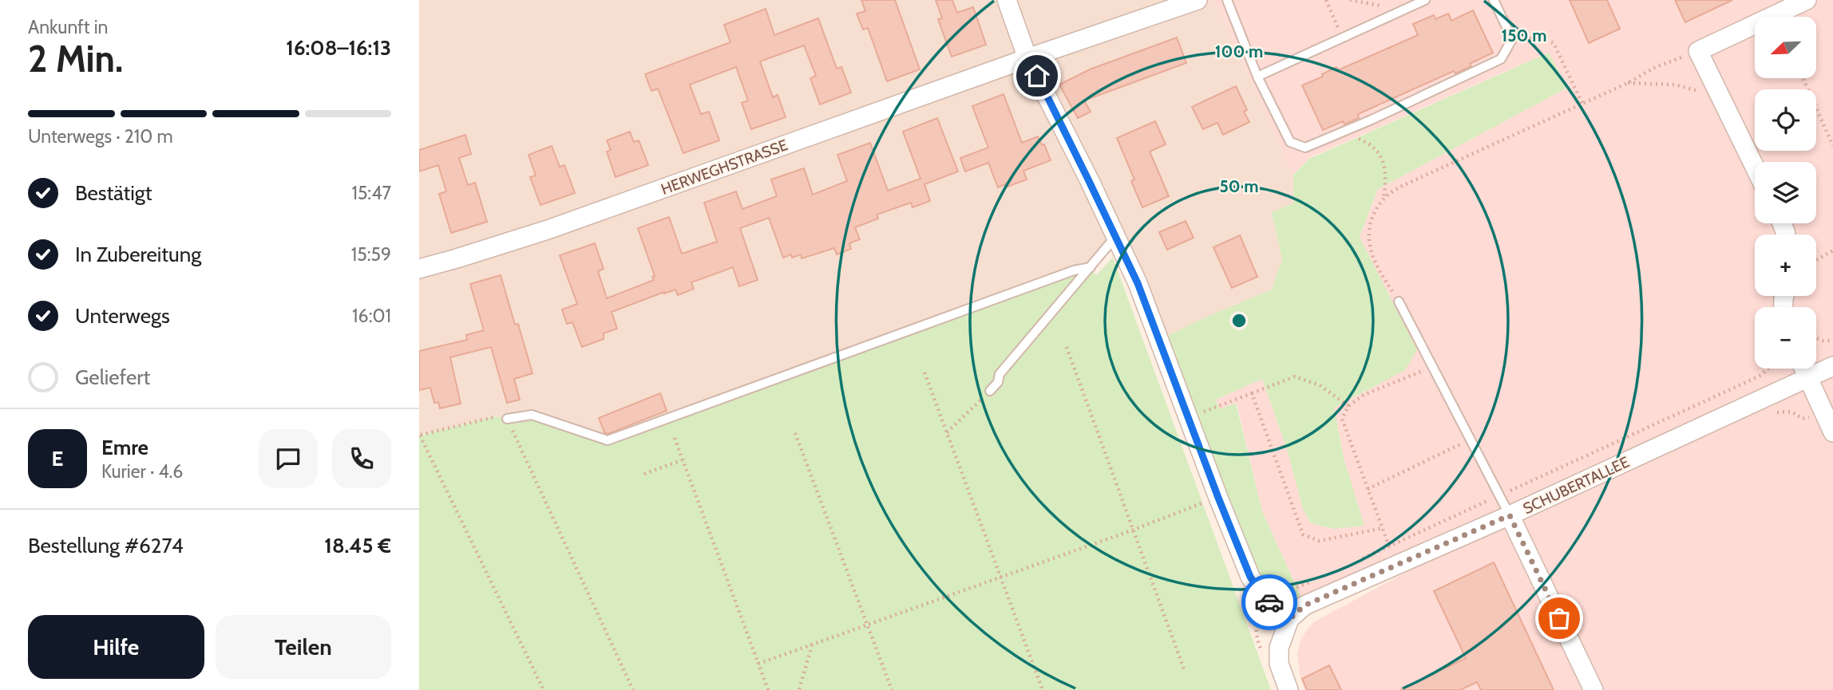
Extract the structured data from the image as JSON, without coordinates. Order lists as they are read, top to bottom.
{
  "streets": {
    "street": ["HERWEGHSTRASSE", "SCHUBERTALLEE"]
  },
  "north": "bottom left",
  "page": {
    "heading": ["2 Min.", "Ankunft in", "16:08–16:13"],
    "panel": [
      "Emre",
      "Kurier · 4.6",
      "Bestellung #6274",
      "18.45 €"
    ],
    "map_buttons": ["+", "−"],
    "bar": "Unterwegs · 210 m",
    "list": [
      ["Bestätigt", "15:47"],
      ["In Zubereitung", "15:59"],
      ["Unterwegs", "16:01"],
      "Geliefert"
    ],
    "round": "E",
    "buttons": ["Hilfe", "Teilen"]
  },
  "rings": ["150 m", "100 m", "50 m"]
}
